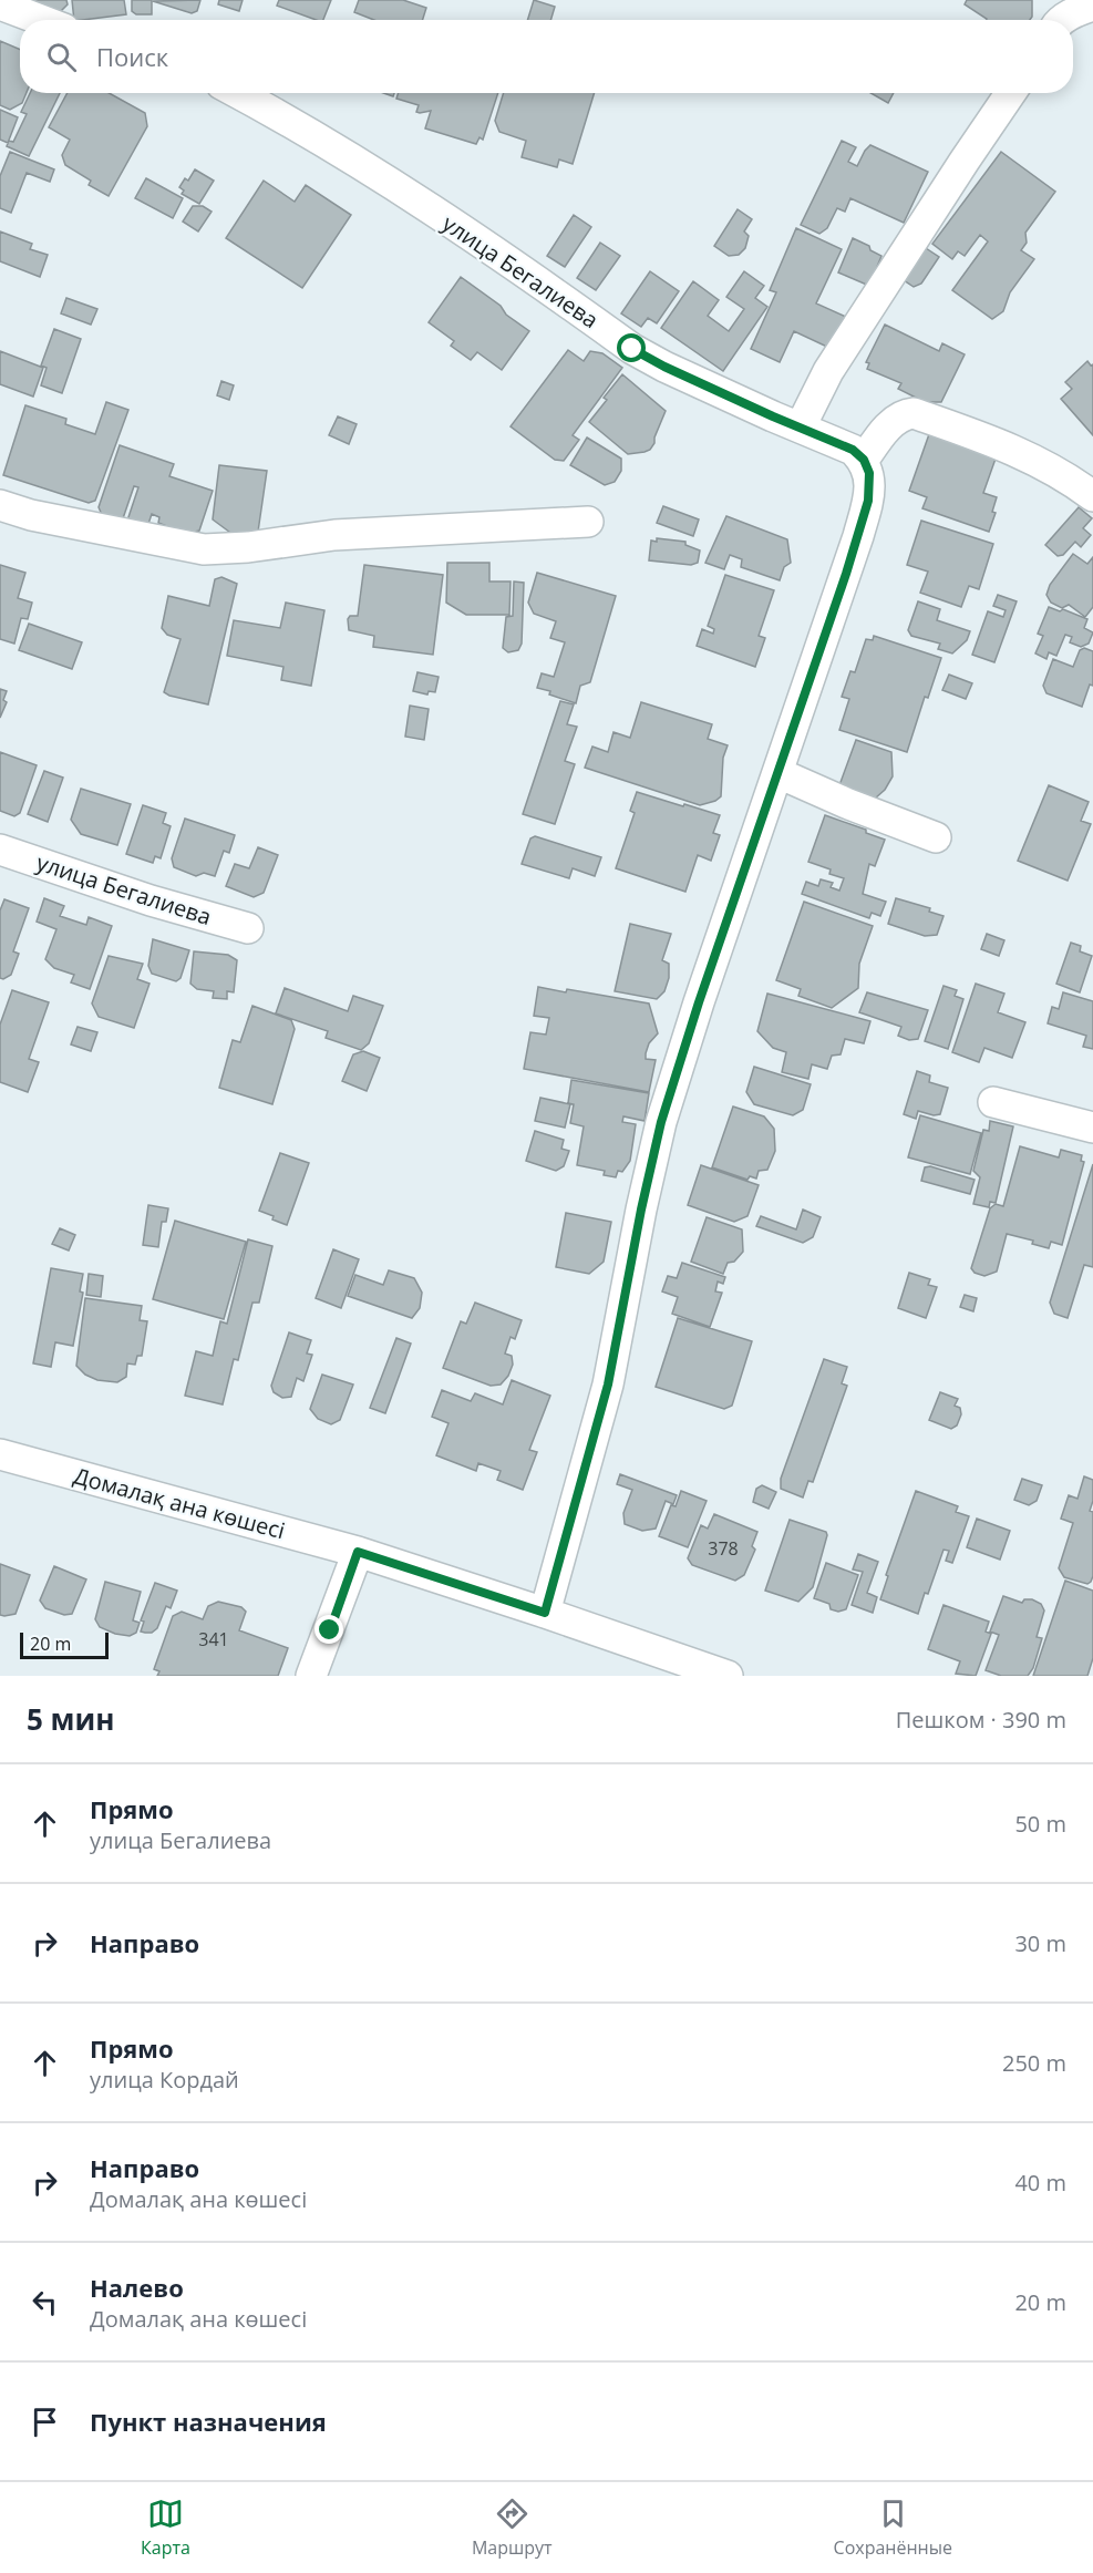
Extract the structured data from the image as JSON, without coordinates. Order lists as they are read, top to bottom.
{
  "streets": {
    "street": ["улица Бегалиева", "Домалақ ана көшесі"]
  },
  "house_numbers": ["378", "341"],
  "scale_bar": "20 m",
  "page": {
    "search": "Поиск",
    "scale": "20 m",
    "heading": ["5 мин", "Пешком · 390 m"],
    "list": [
      ["Прямо", "улица Бегалиева", "50 m"],
      ["Направо", "30 m"],
      ["Прямо", "улица Кордай", "250 m"],
      ["Направо", "Домалақ ана көшесі", "40 m"],
      ["Налево", "Домалақ ана көшесі", "20 m"],
      "Пункт назначения"
    ],
    "nav": ["Карта", "Маршрут", "Сохранённые"]
  }
}
